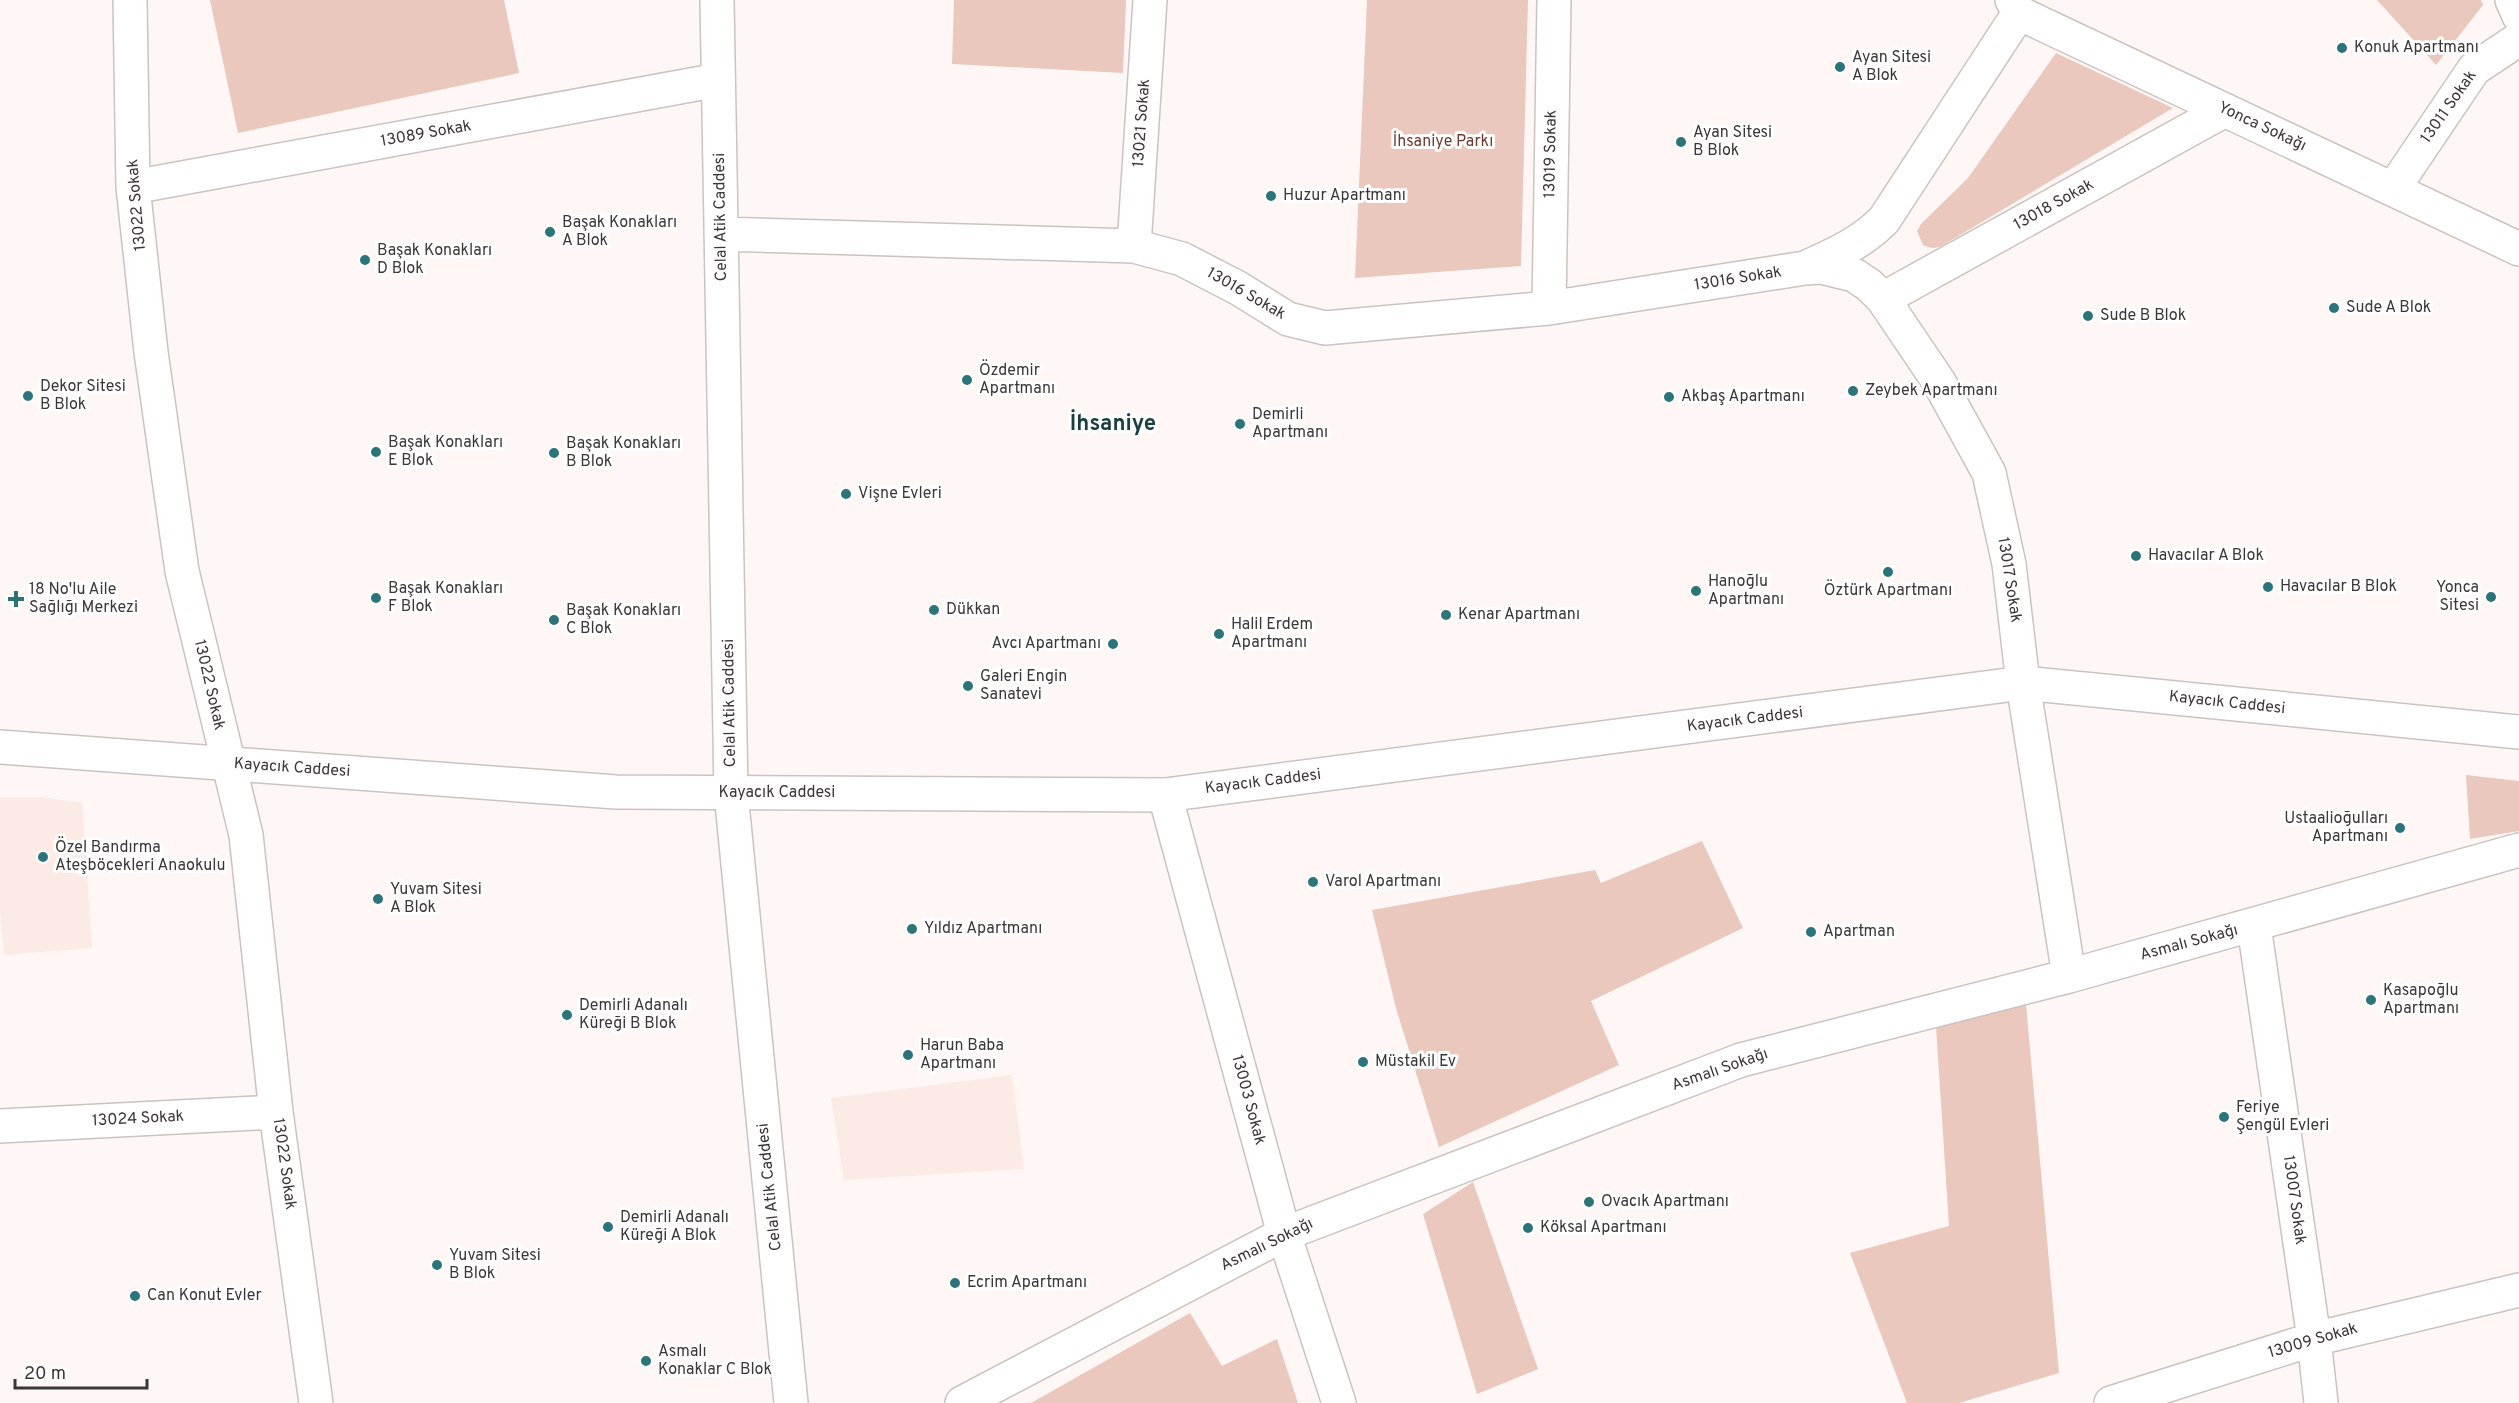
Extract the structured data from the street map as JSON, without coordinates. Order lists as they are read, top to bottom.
{
  "streets": {
    "street": [
      "13011 Sokak",
      "13021 Sokak",
      "Yonca Sokağı",
      "13089 Sokak",
      "13019 Sokak",
      "13022 Sokak",
      "13018 Sokak",
      "Celal Atik Caddesi",
      "13016 Sokak",
      "13017 Sokak",
      "Kayacık Caddesi",
      "Asmalı Sokağı",
      "13003 Sokak",
      "13024 Sokak",
      "13007 Sokak",
      "13009 Sokak"
    ]
  },
  "crossings": [
    ["13011 Sokak", "Yonca Sokağı"],
    ["13021 Sokak", "13016 Sokak"],
    ["Yonca Sokağı", "13018 Sokak"],
    ["13089 Sokak", "13022 Sokak"],
    ["13089 Sokak", "Celal Atik Caddesi"],
    ["13019 Sokak", "13016 Sokak"],
    ["13022 Sokak", "Kayacık Caddesi"],
    ["13022 Sokak", "13024 Sokak"],
    ["13018 Sokak", "13017 Sokak"],
    ["Celal Atik Caddesi", "13016 Sokak"],
    ["Celal Atik Caddesi", "Kayacık Caddesi"],
    ["13016 Sokak", "13017 Sokak"],
    ["13017 Sokak", "Kayacık Caddesi"],
    ["13017 Sokak", "Asmalı Sokağı"],
    ["Kayacık Caddesi", "13003 Sokak"],
    ["Asmalı Sokağı", "13003 Sokak"],
    ["Asmalı Sokağı", "13007 Sokak"],
    ["13007 Sokak", "13009 Sokak"]
  ],
  "districts": ["İhsaniye"],
  "parks": ["İhsaniye Parkı"],
  "places": {
    "other": [
      "Konuk Apartmanı",
      "Ayan Sitesi A Blok",
      "Ayan Sitesi B Blok",
      "Huzur Apartmanı",
      "Başak Konakları A Blok",
      "Başak Konakları D Blok",
      "Sude A Blok",
      "Sude B Blok",
      "Özdemir Apartmanı",
      "Zeybek Apartmanı",
      "Dekor Sitesi B Blok",
      "Akbaş Apartmanı",
      "Demirli Apartmanı",
      "Başak Konakları E Blok",
      "Başak Konakları B Blok",
      "Vişne Evleri",
      "Havacılar A Blok",
      "Öztürk Apartmanı",
      "Havacılar B Blok",
      "Hanoğlu Apartmanı",
      "Yonca Sitesi",
      "Başak Konakları F Blok",
      "Dükkan",
      "Kenar Apartmanı",
      "Başak Konakları C Blok",
      "Halil Erdem Apartmanı",
      "Avcı Apartmanı",
      "Galeri Engin Sanatevi",
      "Ustaalioğulları Apartmanı",
      "Özel Bandırma Ateşböcekleri Anaokulu",
      "Varol Apartmanı",
      "Yuvam Sitesi A Blok",
      "Yıldız Apartmanı",
      "Apartman",
      "Kasapoğlu Apartmanı",
      "Demirli Adanalı Küreği B Blok",
      "Harun Baba Apartmanı",
      "Müstakil Ev",
      "Feriye Şengül Evleri",
      "Ovacık Apartmanı",
      "Demirli Adanalı Küreği A Blok",
      "Köksal Apartmanı",
      "Yuvam Sitesi B Blok",
      "Ecrim Apartmanı",
      "Can Konut Evler",
      "Asmalı Konaklar C Blok"
    ],
    "health": ["18 No'lu Aile Sağlığı Merkezi"]
  },
  "scale_bar": "20 m"
}
